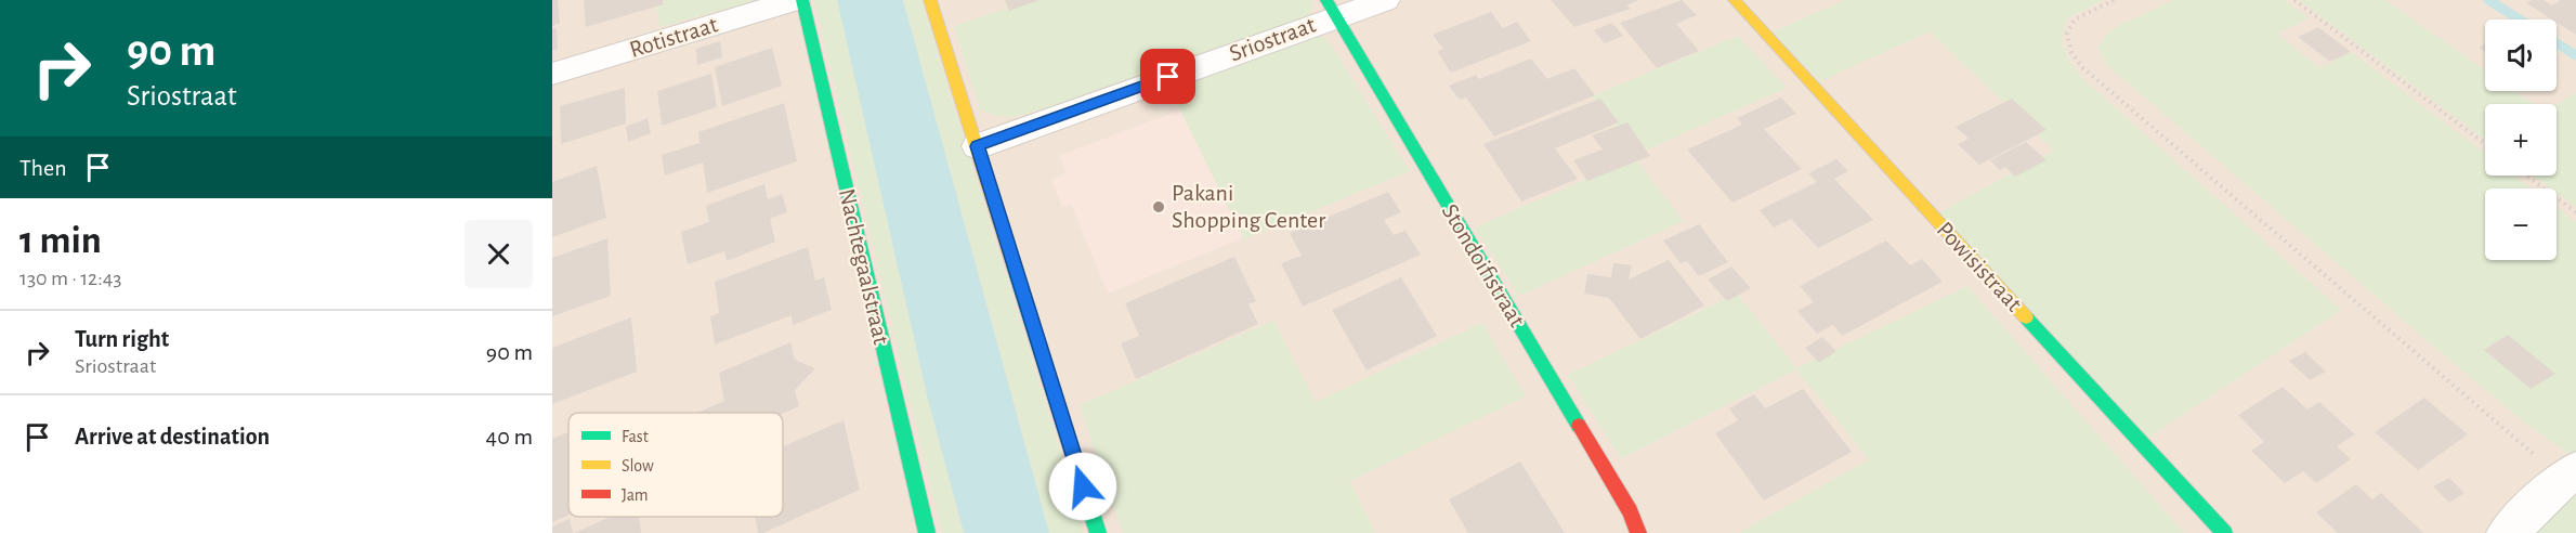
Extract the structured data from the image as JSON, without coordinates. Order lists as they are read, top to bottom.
{
  "streets": {
    "street": [
      "Rotistraat",
      "Sriostraat",
      "Stondoifistraat",
      "Nachtegaalstraat",
      "Powisistraat"
    ]
  },
  "crossings": [
    ["Sriostraat", "Stondoifistraat"]
  ],
  "places": ["Pakani Shopping Center"],
  "legend": ["Fast", "Slow", "Jam"],
  "page": {
    "turn": ["90 m", "Sriostraat"],
    "map_buttons": ["+", "−"],
    "then": "Then",
    "heading": ["1 min", "130 m · 12:43"],
    "list": [
      {
        "name": "Turn right",
        "note": "Sriostraat",
        "value": "90 m"
      },
      {
        "name": "Arrive at destination",
        "value": "40 m"
      }
    ]
  }
}
